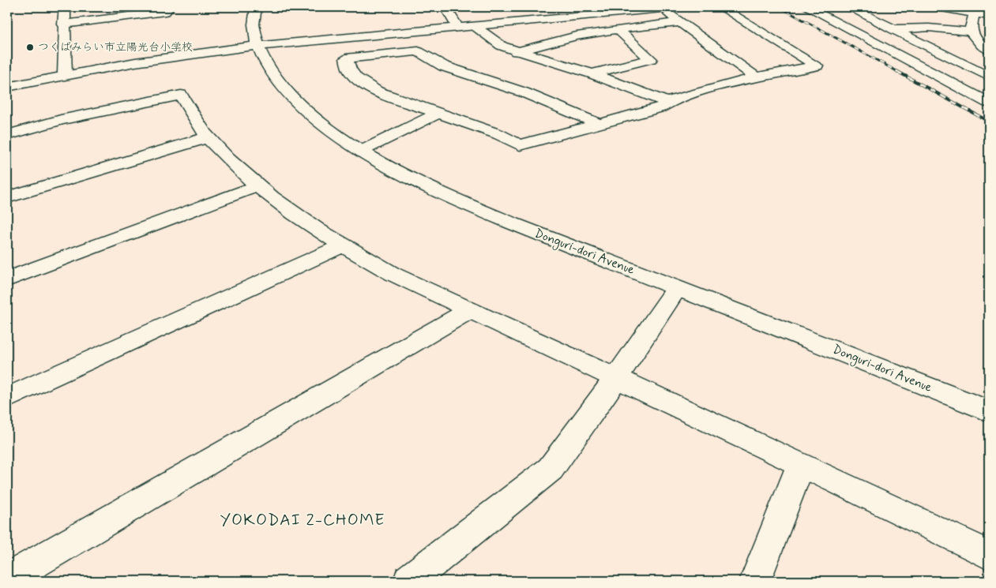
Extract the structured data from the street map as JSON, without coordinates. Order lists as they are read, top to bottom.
{
  "streets": {
    "street": ["Donguri-dori Avenue"]
  },
  "districts": ["YOKODAI 2-CHOME"],
  "places": ["つくばみらい市立陽光台小学校"]
}
